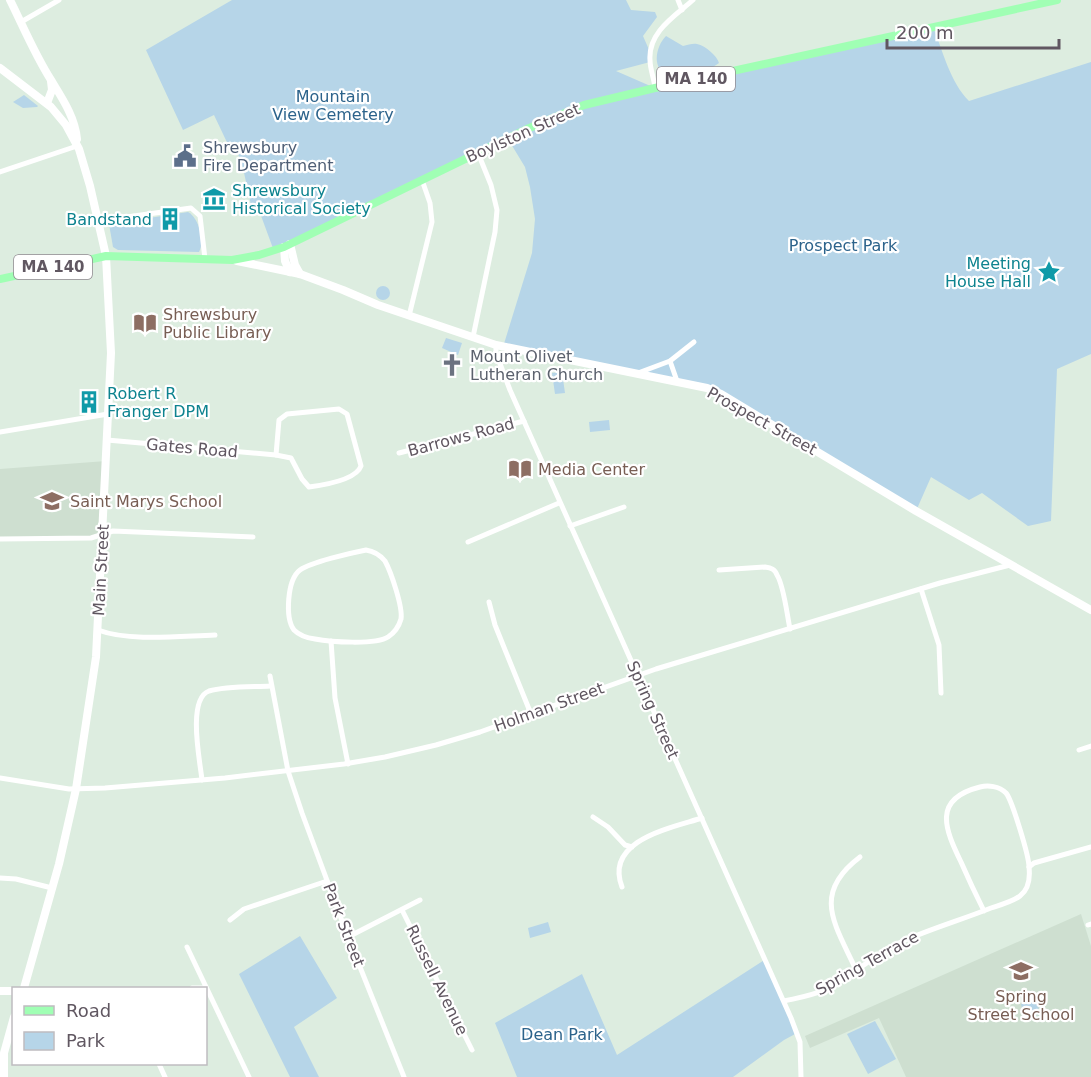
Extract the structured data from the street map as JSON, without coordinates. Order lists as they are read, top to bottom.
{
  "streets": {
    "main road": [
      "MA 140",
      "Boylston Street",
      "Prospect Street",
      "Main Street"
    ],
    "street": [
      "Barrows Road",
      "Gates Road",
      "Holman Street",
      "Spring Street",
      "Park Street",
      "Spring Terrace",
      "Russell Avenue"
    ]
  },
  "crossings": [
    ["MA 140", "Boylston Street"],
    ["MA 140", "Main Street"],
    ["Boylston Street", "Prospect Street"],
    ["Boylston Street", "Main Street"],
    ["Prospect Street", "Holman Street"],
    ["Prospect Street", "Spring Street"],
    ["Barrows Road", "Spring Street"],
    ["Gates Road", "Main Street"],
    ["Main Street", "Holman Street"],
    ["Holman Street", "Spring Street"],
    ["Holman Street", "Park Street"],
    ["Spring Street", "Spring Terrace"]
  ],
  "parks": ["Mountain View Cemetery", "Prospect Park", "Dean Park"],
  "places": {
    "public building": ["Shrewsbury Fire Department"],
    "museum": ["Shrewsbury Historical Society"],
    "building": ["Bandstand", "Robert R Franger DPM"],
    "place": ["Meeting House Hall"],
    "library": ["Shrewsbury Public Library", "Media Center"],
    "church": ["Mount Olivet Lutheran Church"],
    "school or university": ["Saint Marys School", "Spring Street School"]
  },
  "legend": ["Road", "Park"],
  "scale_bar": "200 m"
}
